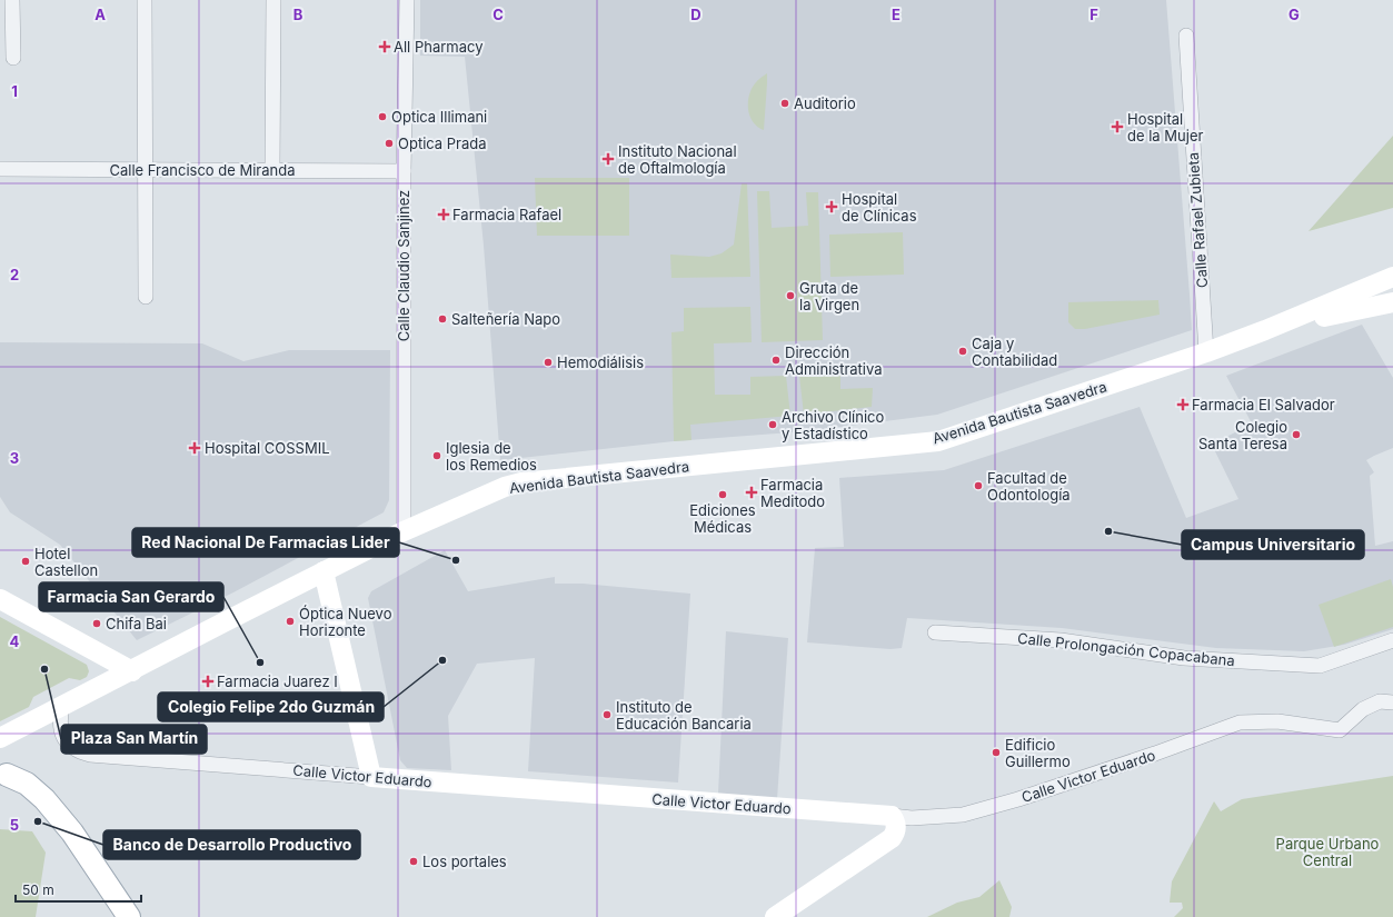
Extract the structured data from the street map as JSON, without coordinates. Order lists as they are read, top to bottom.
{
  "streets": {
    "main road": ["Avenida Bautista Saavedra", "Calle Victor Eduardo"],
    "street": [
      "Calle Francisco de Miranda",
      "Calle Rafael Zubieta",
      "Calle Claudio Sanjinez",
      "Calle Prolongación Copacabana"
    ]
  },
  "crossings": [
    ["Calle Francisco de Miranda", "Calle Claudio Sanjinez"],
    ["Calle Rafael Zubieta", "Avenida Bautista Saavedra"],
    ["Calle Claudio Sanjinez", "Avenida Bautista Saavedra"],
    ["Avenida Bautista Saavedra", "Calle Victor Eduardo"]
  ],
  "parks": ["Parque Urbano Central"],
  "places": {
    "health": [
      "All Pharmacy",
      "Hospital de la Mujer",
      "Instituto Nacional de Oftalmología",
      "Hospital de Clínicas",
      "Farmacia Rafael",
      "Farmacia El Salvador",
      "Hospital COSSMIL",
      "Farmacia Meditodo",
      "Farmacia Juarez I"
    ],
    "other": [
      "Auditorio",
      "Optica Illimani",
      "Optica Prada",
      "Gruta de la Virgen",
      "Salteñería Napo",
      "Caja y Contabilidad",
      "Dirección Administrativa",
      "Hemodiálisis",
      "Archivo Clínico y Estadístico",
      "Colegio Santa Teresa",
      "Iglesia de los Remedios",
      "Facultad de Odontología",
      "Ediciones Médicas",
      "Campus Universitario",
      "Red Nacional De Farmacias Lider",
      "Hotel Castellon",
      "Óptica Nuevo Horizonte",
      "Chifa Bai",
      "Colegio Felipe 2do Guzmán",
      "Farmacia San Gerardo",
      "Plaza San Martín",
      "Instituto de Educación Bancaria",
      "Edificio Guillermo",
      "Banco de Desarrollo Productivo",
      "Los portales"
    ]
  },
  "scale_bar": "50 m",
  "grid": {
    "columns": [
      "A",
      "B",
      "C",
      "D",
      "E",
      "F",
      "G"
    ],
    "rows": [
      "1",
      "2",
      "3",
      "4",
      "5"
    ]
  }
}
